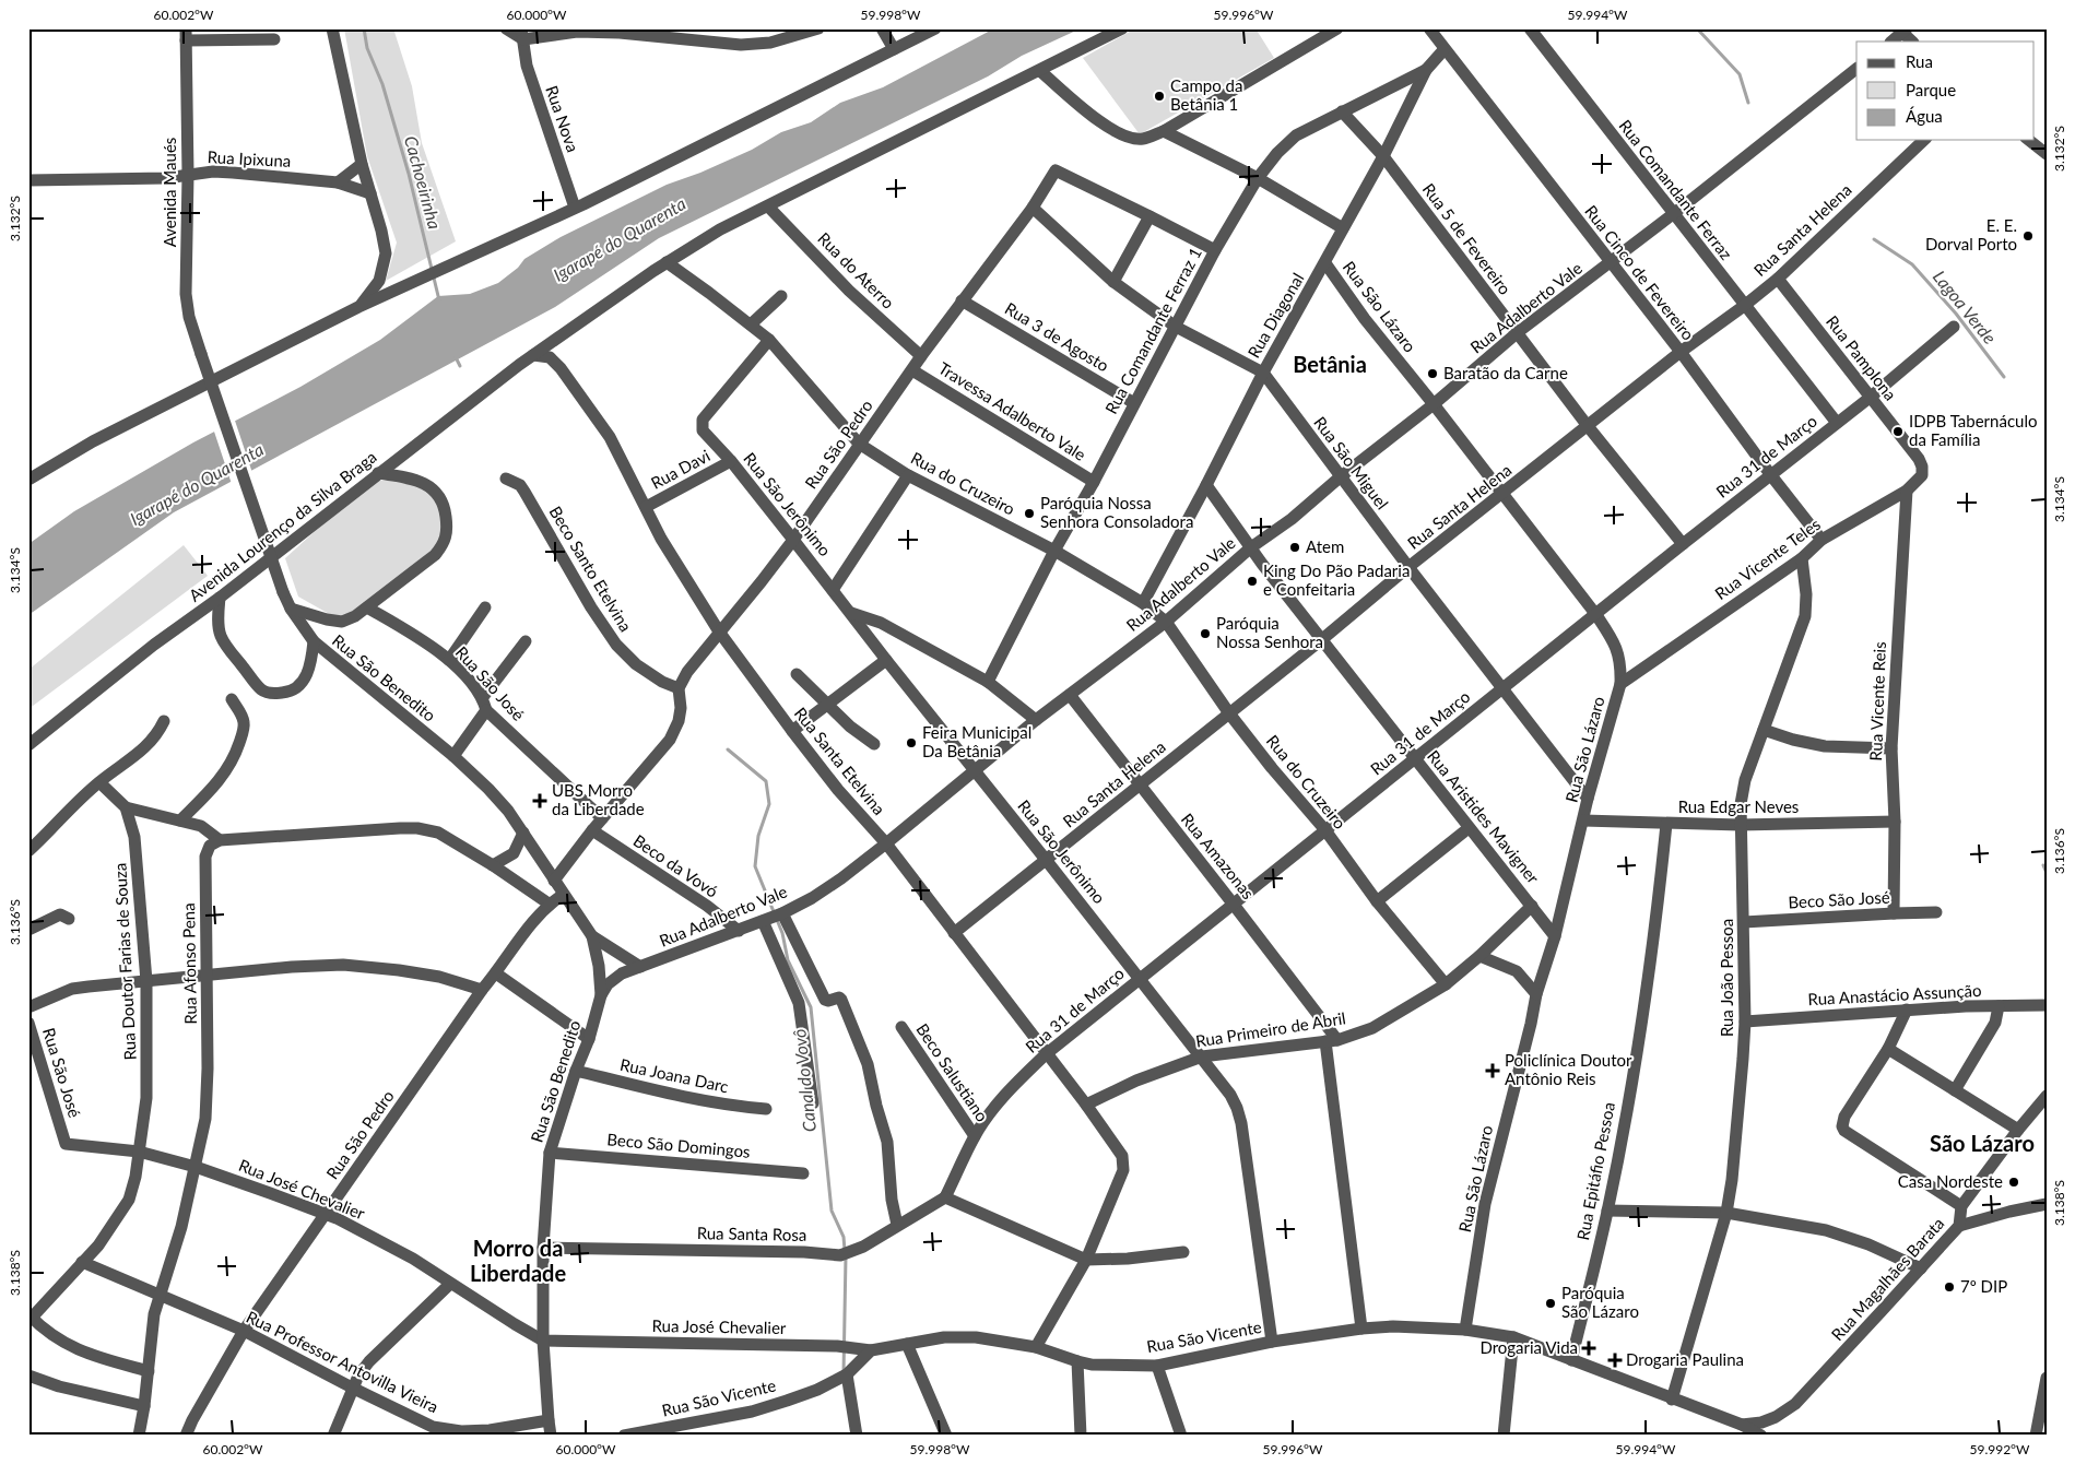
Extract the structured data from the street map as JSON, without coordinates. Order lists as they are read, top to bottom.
{
  "streets": {
    "street": [
      "Rua Nova",
      "Rua Ipixuna",
      "Rua Comandante Ferraz",
      "Avenida Maués",
      "Rua Santa Helena",
      "Rua 5 de Fevereiro",
      "Rua do Aterro",
      "Rua Cinco de Fevereiro",
      "Rua São Lázaro",
      "Rua Adalberto Vale",
      "Rua Diagonal",
      "Rua Comandante Ferraz 1",
      "Rua 3 de Agosto",
      "Rua Pamplona",
      "Travessa Adalberto Vale",
      "Rua São Pedro",
      "Rua 31 de Março",
      "Rua São Miguel",
      "Rua Davi",
      "Rua do Cruzeiro",
      "Rua São Jerônimo",
      "Avenida Lourenço da Silva Braga",
      "Rua Vicente Teles",
      "Beco Santo Etelvina",
      "Rua São Benedito",
      "Rua São José",
      "Rua Vicente Reis",
      "Rua Santa Etelvina",
      "Rua Edgar Neves",
      "Rua Aristides Mavigner",
      "Rua Amazonas",
      "Beco da Vovó",
      "Beco São José",
      "Rua Doutor Farias de Souza",
      "Rua Afonso Pena",
      "Rua João Pessoa",
      "Rua Anastácio Assunção",
      "Rua Primeiro de Abril",
      "Beco Salustiano",
      "Rua Joana Darc",
      "Beco São Domingos",
      "Rua Epitáfio Pessoa",
      "Rua José Chevalier",
      "Rua Santa Rosa",
      "Rua Magalhães Barata",
      "Rua São Vicente",
      "Rua Professor Antovilla Vieira"
    ]
  },
  "crossings": [
    ["Rua Ipixuna", "Avenida Maués"],
    ["Rua Comandante Ferraz", "Rua Santa Helena"],
    ["Rua Comandante Ferraz", "Rua Adalberto Vale"],
    ["Rua Comandante Ferraz", "Rua 31 de Março"],
    ["Avenida Maués", "Rua São Benedito"],
    ["Rua Santa Helena", "Rua 5 de Fevereiro"],
    ["Rua Santa Helena", "Rua Cinco de Fevereiro"],
    ["Rua Santa Helena", "Rua São Lázaro"],
    ["Rua Santa Helena", "Rua Pamplona"],
    ["Rua Santa Helena", "Rua São Miguel"],
    ["Rua Santa Helena", "Rua do Cruzeiro"],
    ["Rua Santa Helena", "Rua São Jerônimo"],
    ["Rua Santa Helena", "Rua Santa Etelvina"],
    ["Rua Santa Helena", "Rua Aristides Mavigner"],
    ["Rua Santa Helena", "Rua Amazonas"],
    ["Rua 5 de Fevereiro", "Rua Adalberto Vale"],
    ["Rua 5 de Fevereiro", "Rua Diagonal"],
    ["Rua 5 de Fevereiro", "Rua Comandante Ferraz 1"],
    ["Rua 5 de Fevereiro", "Rua 31 de Março"],
    ["Rua do Aterro", "Rua São Pedro"],
    ["Rua do Aterro", "Avenida Lourenço da Silva Braga"],
    ["Rua Cinco de Fevereiro", "Rua Adalberto Vale"],
    ["Rua Cinco de Fevereiro", "Rua Diagonal"],
    ["Rua Cinco de Fevereiro", "Rua 31 de Março"],
    ["Rua Cinco de Fevereiro", "Rua Vicente Teles"],
    ["Rua São Lázaro", "Rua Adalberto Vale"],
    ["Rua São Lázaro", "Rua Diagonal"],
    ["Rua São Lázaro", "Rua 31 de Março"],
    ["Rua São Lázaro", "Rua São Miguel"],
    ["Rua São Lázaro", "Rua Vicente Teles"],
    ["Rua São Lázaro", "Rua Edgar Neves"],
    ["Rua São Lázaro", "Rua Aristides Mavigner"],
    ["Rua São Lázaro", "Rua São Vicente"],
    ["Rua Adalberto Vale", "Rua São Miguel"],
    ["Rua Adalberto Vale", "Rua do Cruzeiro"],
    ["Rua Adalberto Vale", "Rua São Jerônimo"],
    ["Rua Adalberto Vale", "Rua São Benedito"],
    ["Rua Adalberto Vale", "Rua Santa Etelvina"],
    ["Rua Adalberto Vale", "Rua Aristides Mavigner"],
    ["Rua Adalberto Vale", "Rua Amazonas"],
    ["Rua Adalberto Vale", "Beco da Vovó"],
    ["Rua Diagonal", "Rua Comandante Ferraz 1"],
    ["Rua Diagonal", "Rua São Miguel"],
    ["Rua Diagonal", "Rua do Cruzeiro"],
    ["Rua Diagonal", "Rua Aristides Mavigner"],
    ["Rua Comandante Ferraz 1", "Rua 3 de Agosto"],
    ["Rua Comandante Ferraz 1", "Travessa Adalberto Vale"],
    ["Rua Comandante Ferraz 1", "Rua São Pedro"],
    ["Rua Comandante Ferraz 1", "Rua São Miguel"],
    ["Rua Comandante Ferraz 1", "Rua do Cruzeiro"],
    ["Rua 3 de Agosto", "Rua São Pedro"],
    ["Rua Pamplona", "Rua 31 de Março"],
    ["Rua Pamplona", "Rua Vicente Teles"],
    ["Travessa Adalberto Vale", "Rua São Pedro"],
    ["Rua São Pedro", "Rua São Miguel"],
    ["Rua São Pedro", "Rua do Cruzeiro"],
    ["Rua São Pedro", "Rua São Jerônimo"],
    ["Rua São Pedro", "Beco Santo Etelvina"],
    ["Rua São Pedro", "Rua São Benedito"],
    ["Rua São Pedro", "Rua Santa Etelvina"],
    ["Rua São Pedro", "Rua José Chevalier"],
    ["Rua São Pedro", "Rua Professor Antovilla Vieira"],
    ["Rua 31 de Março", "Rua São Miguel"],
    ["Rua 31 de Março", "Rua do Cruzeiro"],
    ["Rua 31 de Março", "Rua São Jerônimo"],
    ["Rua 31 de Março", "Rua Santa Etelvina"],
    ["Rua 31 de Março", "Rua Aristides Mavigner"],
    ["Rua 31 de Março", "Rua Amazonas"],
    ["Rua 31 de Março", "Beco Salustiano"],
    ["Rua 31 de Março", "Rua Santa Rosa"],
    ["Rua Davi", "Rua São Jerônimo"],
    ["Rua Davi", "Rua Santa Etelvina"],
    ["Rua do Cruzeiro", "Rua São Jerônimo"],
    ["Rua do Cruzeiro", "Avenida Lourenço da Silva Braga"],
    ["Rua do Cruzeiro", "Rua Primeiro de Abril"],
    ["Rua São Jerônimo", "Rua Primeiro de Abril"],
    ["Rua São Jerônimo", "Rua São Vicente"],
    ["Avenida Lourenço da Silva Braga", "Rua Santa Etelvina"],
    ["Rua Vicente Teles", "Rua Vicente Reis"],
    ["Rua Vicente Teles", "Rua João Pessoa"],
    ["Rua São Benedito", "Rua Joana Darc"],
    ["Rua São Benedito", "Beco São Domingos"],
    ["Rua São Benedito", "Rua José Chevalier"],
    ["Rua São Benedito", "Rua Santa Rosa"],
    ["Rua São Benedito", "Rua Professor Antovilla Vieira"],
    ["Rua São José", "Rua José Chevalier"],
    ["Rua Vicente Reis", "Rua Edgar Neves"],
    ["Rua Vicente Reis", "Beco São José"],
    ["Rua Santa Etelvina", "Rua Primeiro de Abril"],
    ["Rua Edgar Neves", "Rua João Pessoa"],
    ["Rua Edgar Neves", "Rua Epitáfio Pessoa"],
    ["Rua Aristides Mavigner", "Rua Primeiro de Abril"],
    ["Rua Amazonas", "Rua Primeiro de Abril"],
    ["Beco São José", "Rua João Pessoa"],
    ["Rua Doutor Farias de Souza", "Rua José Chevalier"],
    ["Rua Afonso Pena", "Rua José Chevalier"],
    ["Rua Afonso Pena", "Rua Professor Antovilla Vieira"],
    ["Rua João Pessoa", "Rua Anastácio Assunção"],
    ["Rua João Pessoa", "Rua São Vicente"],
    ["Rua Epitáfio Pessoa", "Rua São Vicente"],
    ["Rua José Chevalier", "Rua São Vicente"],
    ["Rua Magalhães Barata", "Rua São Vicente"]
  ],
  "districts": ["Betânia", "São Lázaro", "Morro da Liberdade"],
  "water": [
    "Cachoeirinha",
    "Igarapé do Quarenta",
    "Lagoa Verde",
    "Canal do Vovô"
  ],
  "places": {
    "other": [
      "Campo da Betânia 1",
      "E. E. Dorval Porto",
      "Baratão da Carne",
      "IDPB Tabernáculo da Família",
      "Paróquia Nossa Senhora Consoladora",
      "Atem",
      "King Do Pão Padaria e Confeitaria",
      "Paróquia Nossa Senhora",
      "Feira Municipal Da Betânia",
      "Casa Nordeste",
      "7º DIP",
      "Paróquia São Lázaro"
    ],
    "health": [
      "UBS Morro da Liberdade",
      "Policlínica Doutor Antônio Reis",
      "Drogaria Vida",
      "Drogaria Paulina"
    ]
  },
  "legend": ["Rua", "Parque", "Água"],
  "coordinates": [
    "60.002°W",
    "60.000°W",
    "59.998°W",
    "59.996°W",
    "59.994°W",
    "3.132°S",
    "3.134°S",
    "3.136°S",
    "3.138°S",
    "59.992°W"
  ]
}
